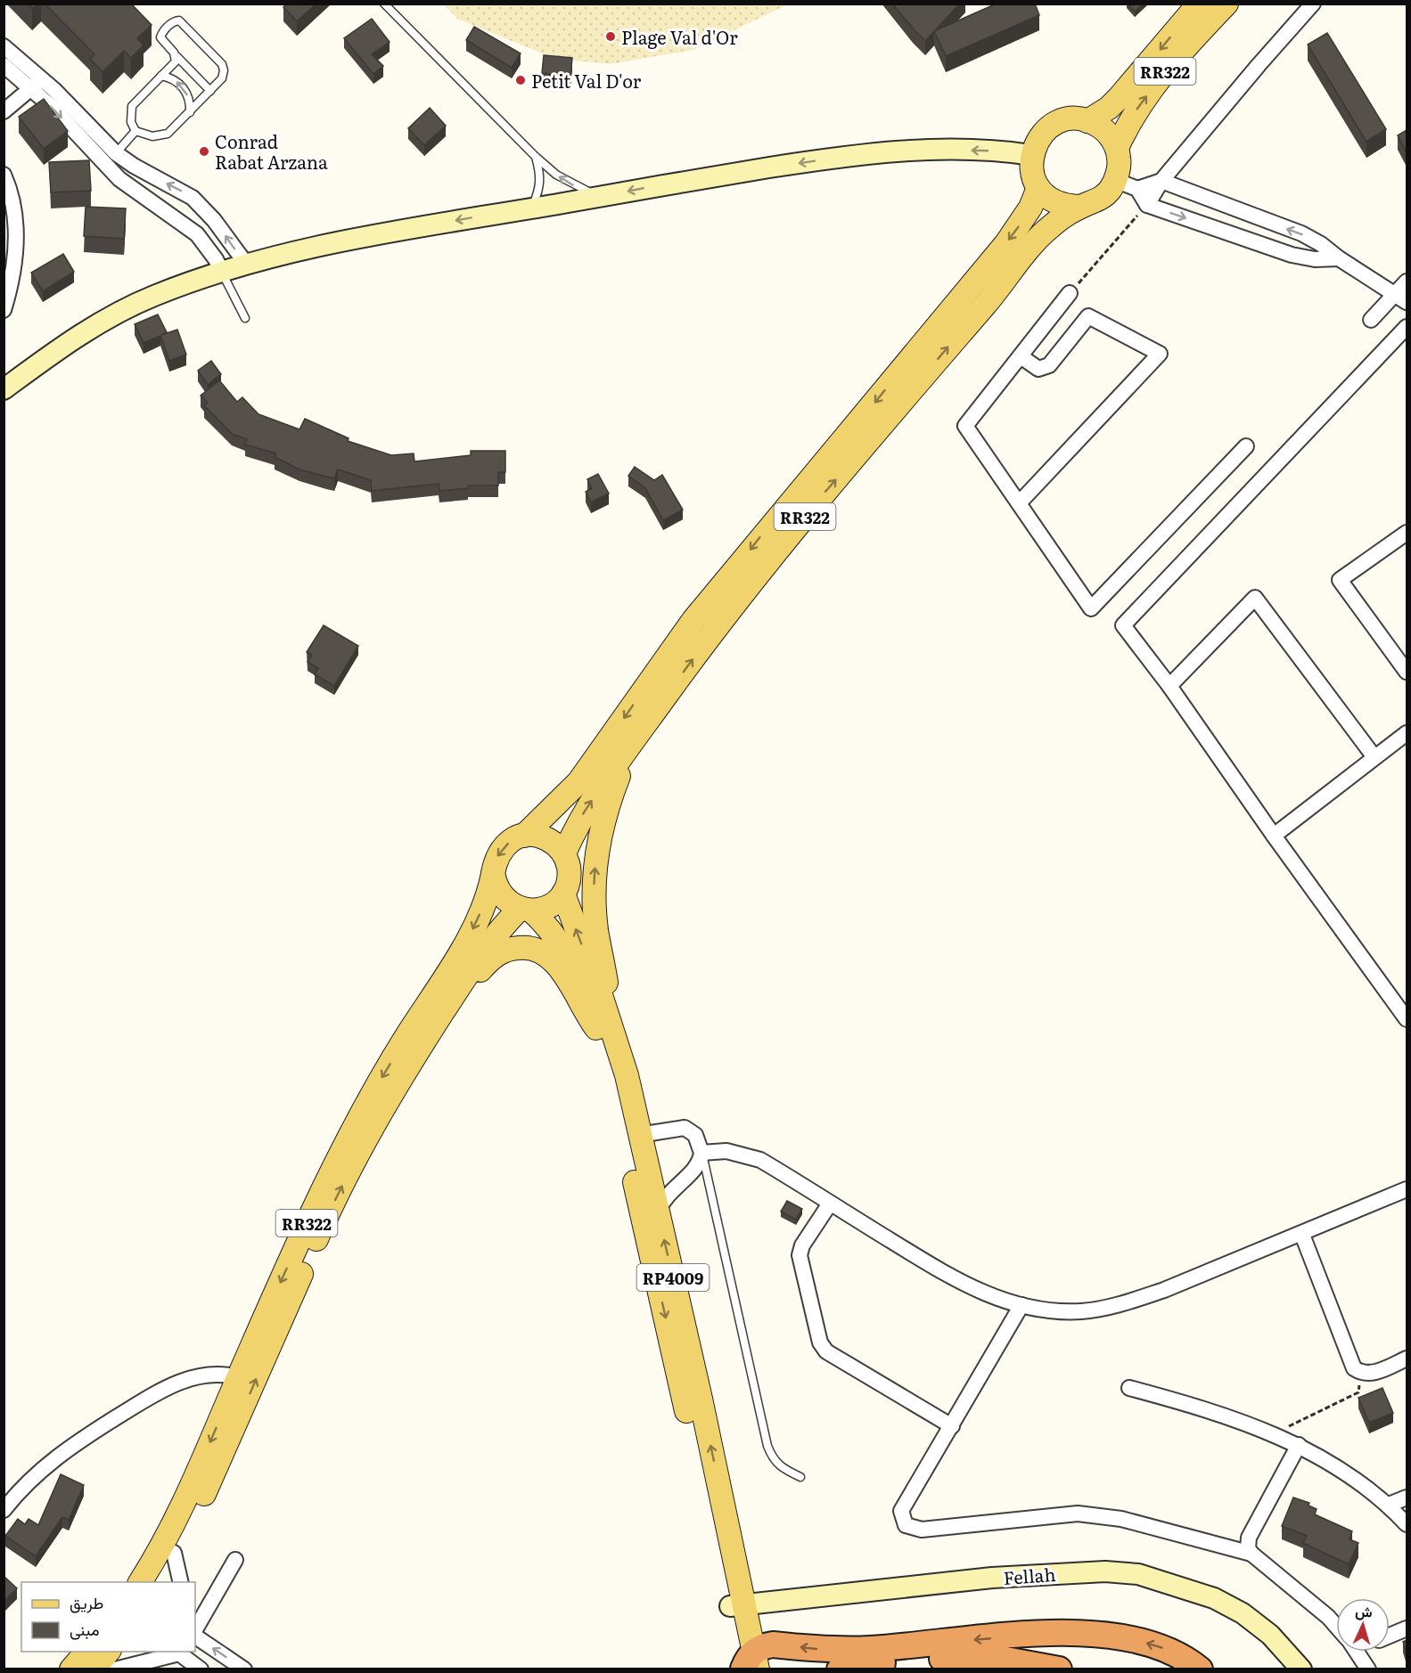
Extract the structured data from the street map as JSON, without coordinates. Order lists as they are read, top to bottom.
{
  "streets": {
    "main road": ["RR322", "RP4009", "Fellah"]
  },
  "crossings": [
    ["RR322", "RP4009"],
    ["RP4009", "Fellah"]
  ],
  "places": ["Plage Val d'Or", "Petit Val D'or", "Conrad Rabat Arzana"],
  "legend": ["طريق", "مبنى"],
  "north": "top"
}
